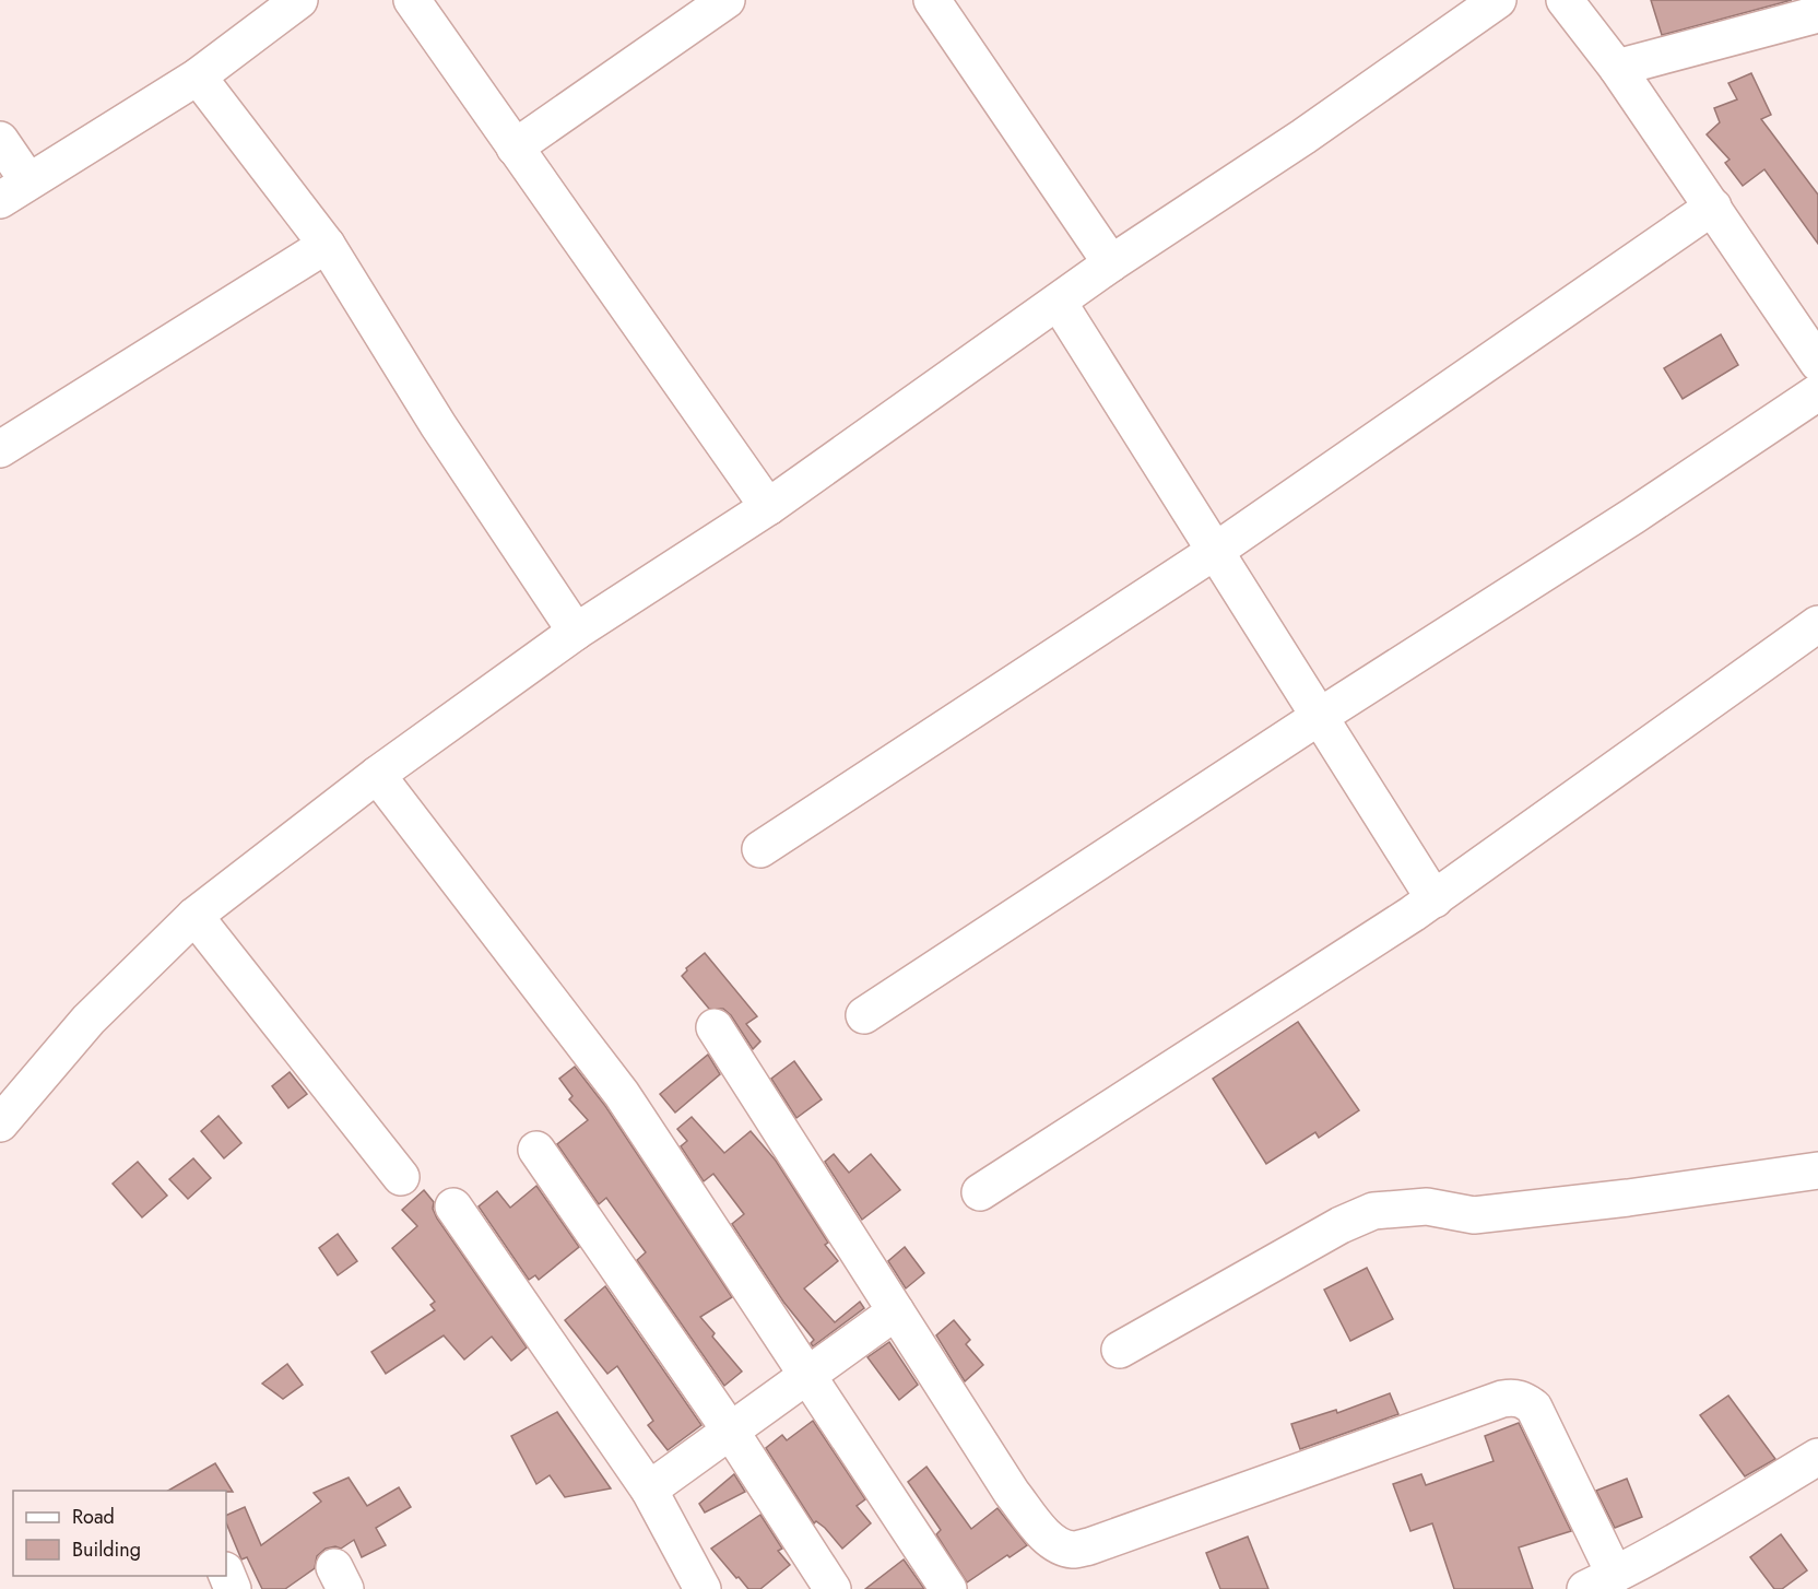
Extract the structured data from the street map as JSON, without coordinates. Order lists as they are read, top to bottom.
{
  "legend": ["Road", "Building"]
}
